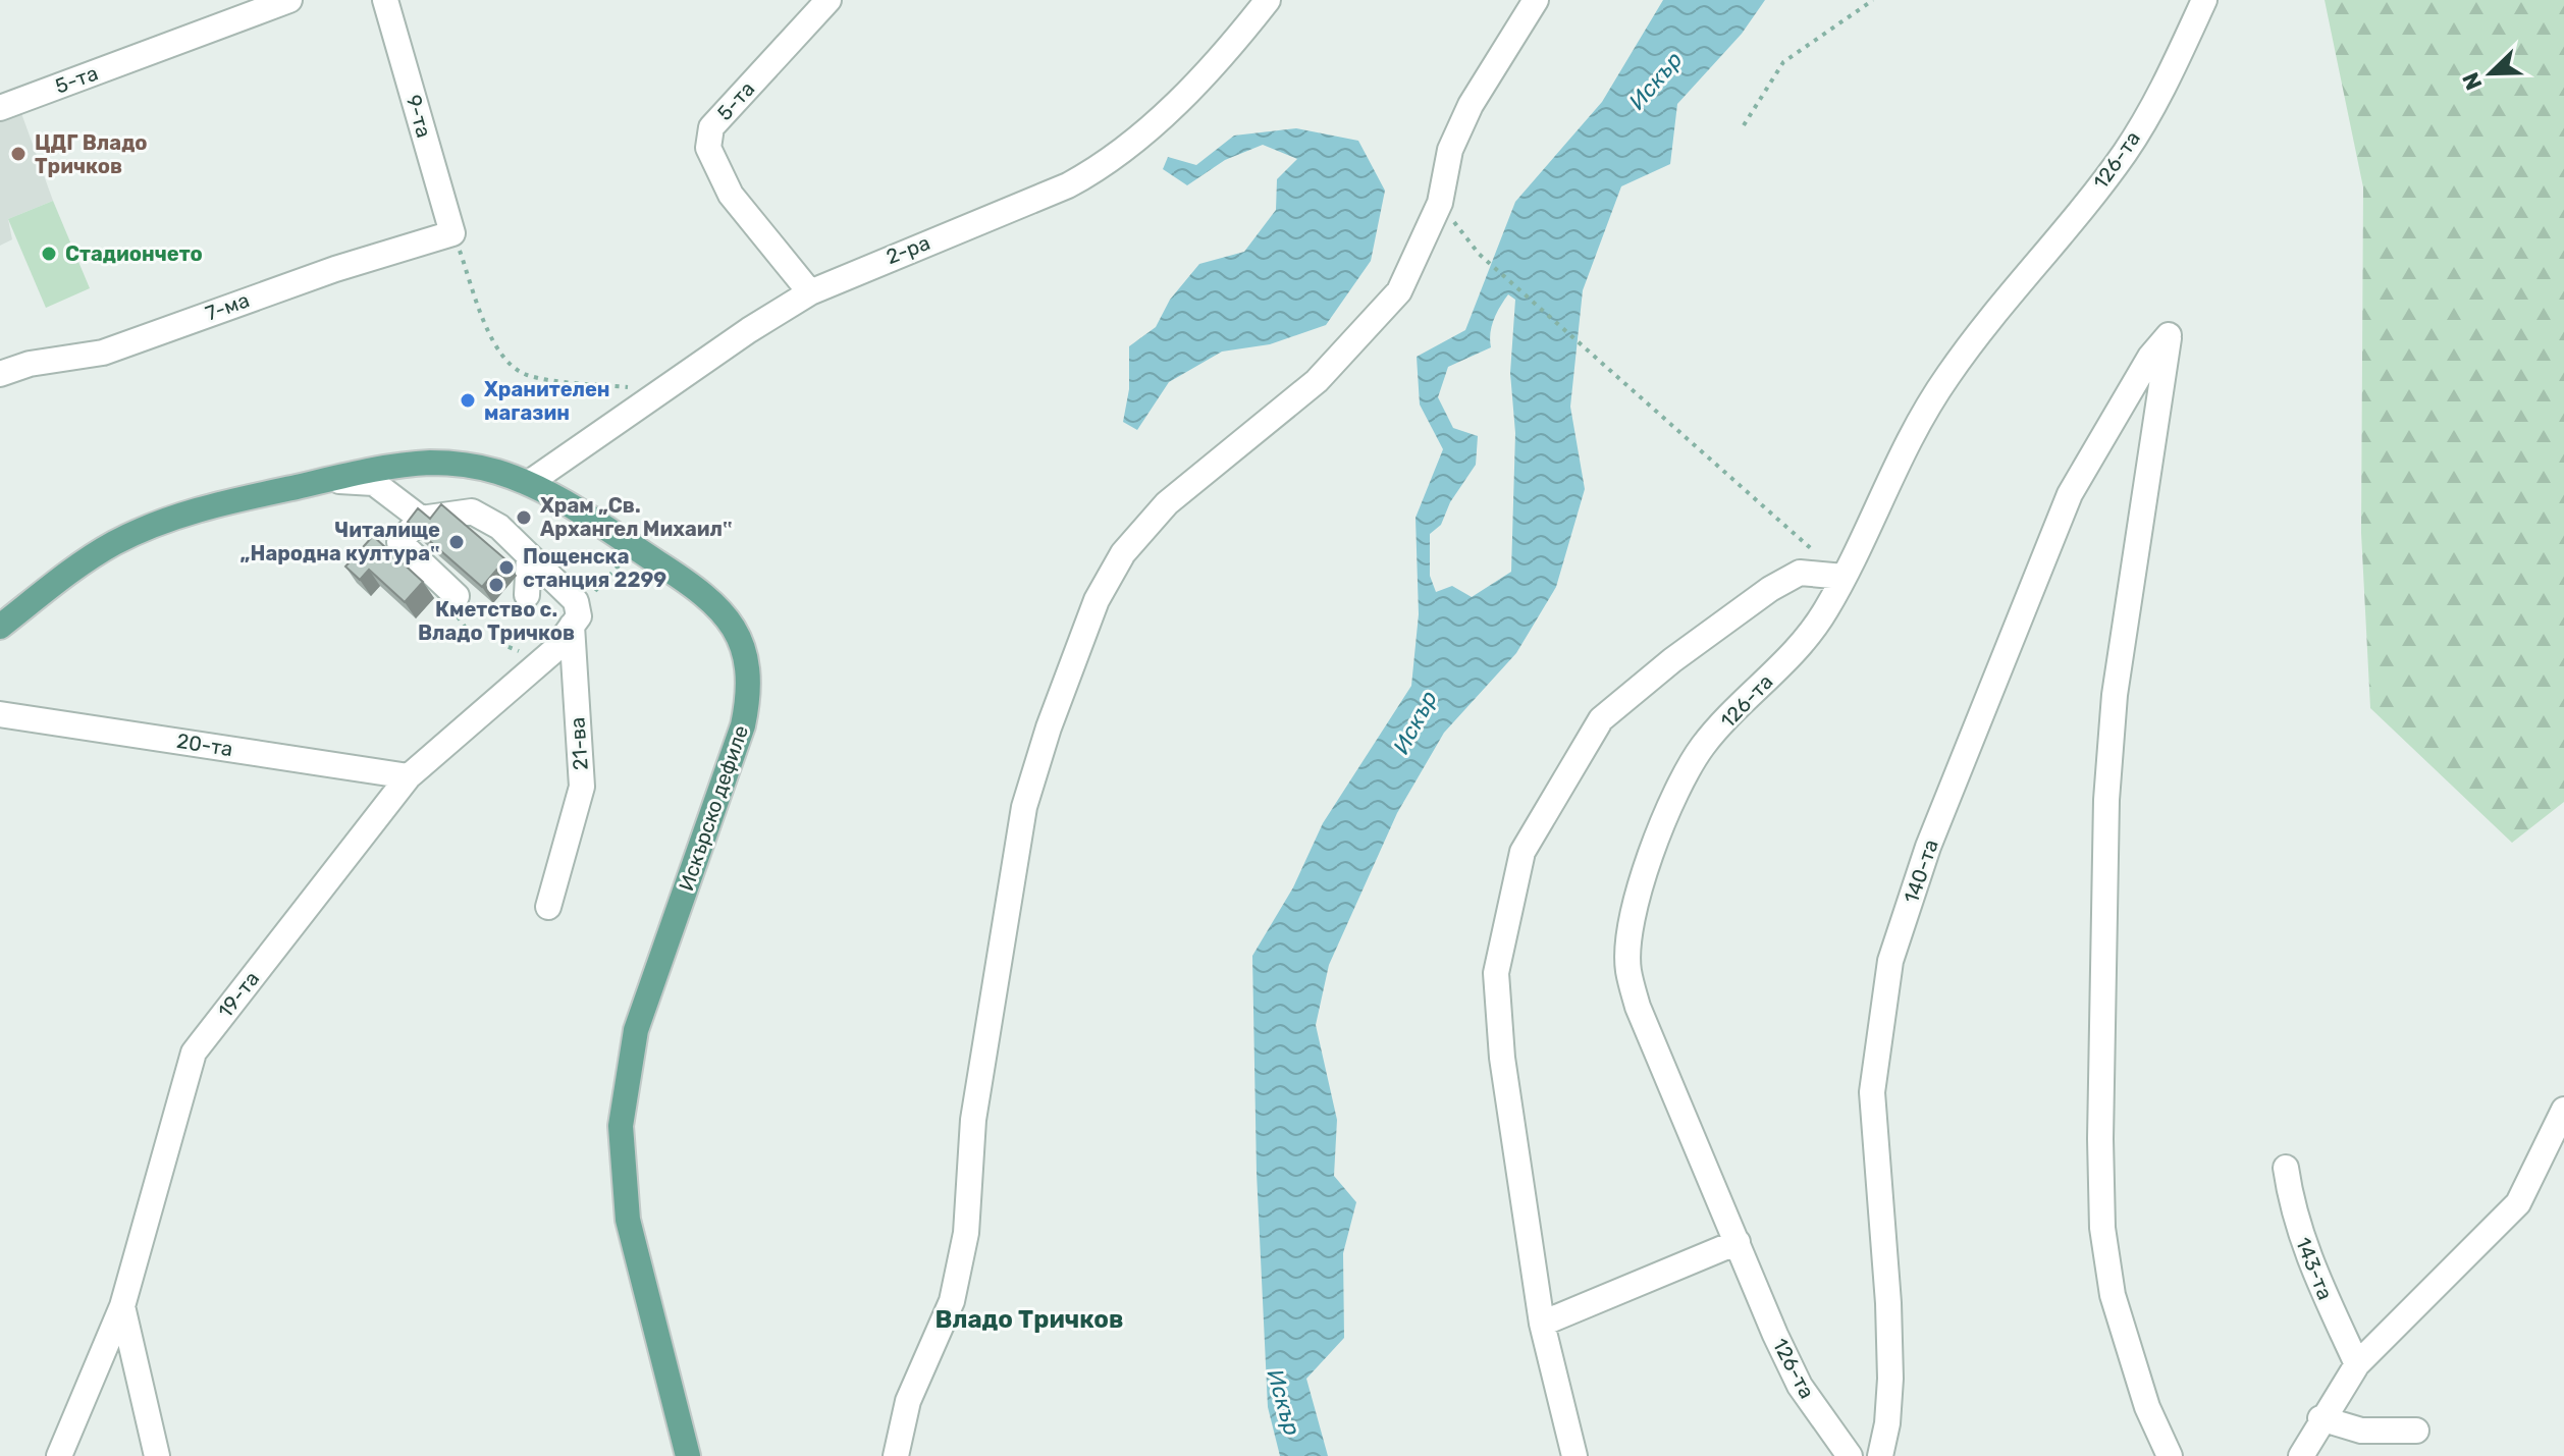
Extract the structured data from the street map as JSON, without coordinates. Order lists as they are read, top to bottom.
{
  "streets": {
    "main road": ["Искърско дефиле"],
    "street": [
      "5-та",
      "9-та",
      "126-та",
      "2-ра",
      "7-ма",
      "21-ва",
      "20-та",
      "140-та",
      "19-та",
      "143-та"
    ]
  },
  "crossings": [
    ["5-та", "2-ра"],
    ["9-та", "7-ма"],
    ["2-ра", "Искърско дефиле"],
    ["21-ва", "19-та"],
    ["20-та", "19-та"]
  ],
  "districts": ["Владо Тричков"],
  "water": ["Искър"],
  "places": [
    "ЦДГ Владо Тричков",
    "Стадиончето",
    "Хранителен магазин",
    "Храм „Св. Архангел Михаил‟",
    "Читалище „Народна култура‟",
    "Пощенска станция 2299",
    "Кметство с. Владо Тричков"
  ],
  "north": "bottom left"
}
